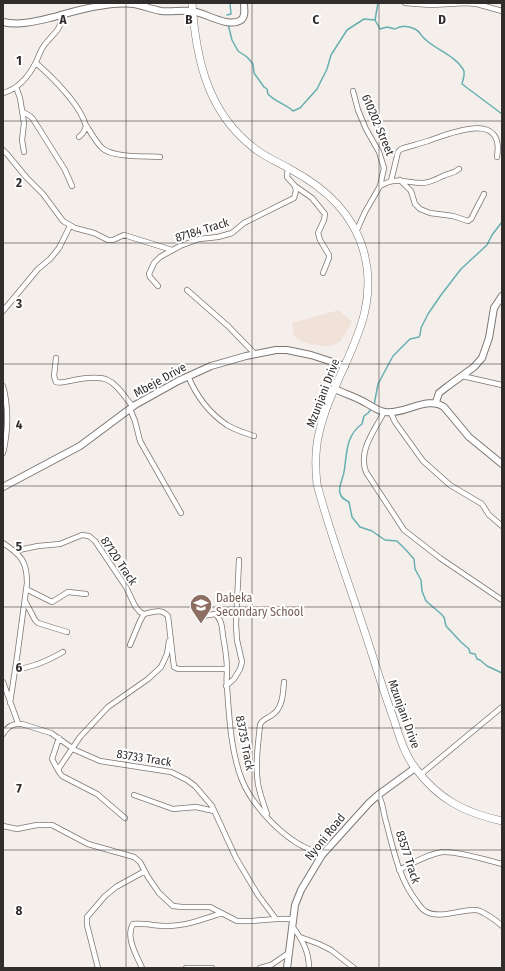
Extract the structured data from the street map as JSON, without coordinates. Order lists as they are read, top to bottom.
{
  "streets": {
    "main road": ["Mzunjani Drive"],
    "street": [
      "610202 Street",
      "87184 Track",
      "Mbeje Drive",
      "87120 Track",
      "83735 Track",
      "83733 Track",
      "Nyoni Road",
      "83577 Track"
    ]
  },
  "crossings": [
    ["610202 Street", "Mzunjani Drive"],
    ["Mbeje Drive", "Mzunjani Drive"],
    ["Mzunjani Drive", "Nyoni Road"],
    ["83735 Track", "Nyoni Road"],
    ["Nyoni Road", "83577 Track"]
  ],
  "places": {
    "school or university": ["Dabeka Secondary School"]
  },
  "grid": {
    "columns": [
      "A",
      "B",
      "C",
      "D"
    ],
    "rows": [
      "1",
      "2",
      "3",
      "4",
      "5",
      "6",
      "7",
      "8"
    ]
  }
}
